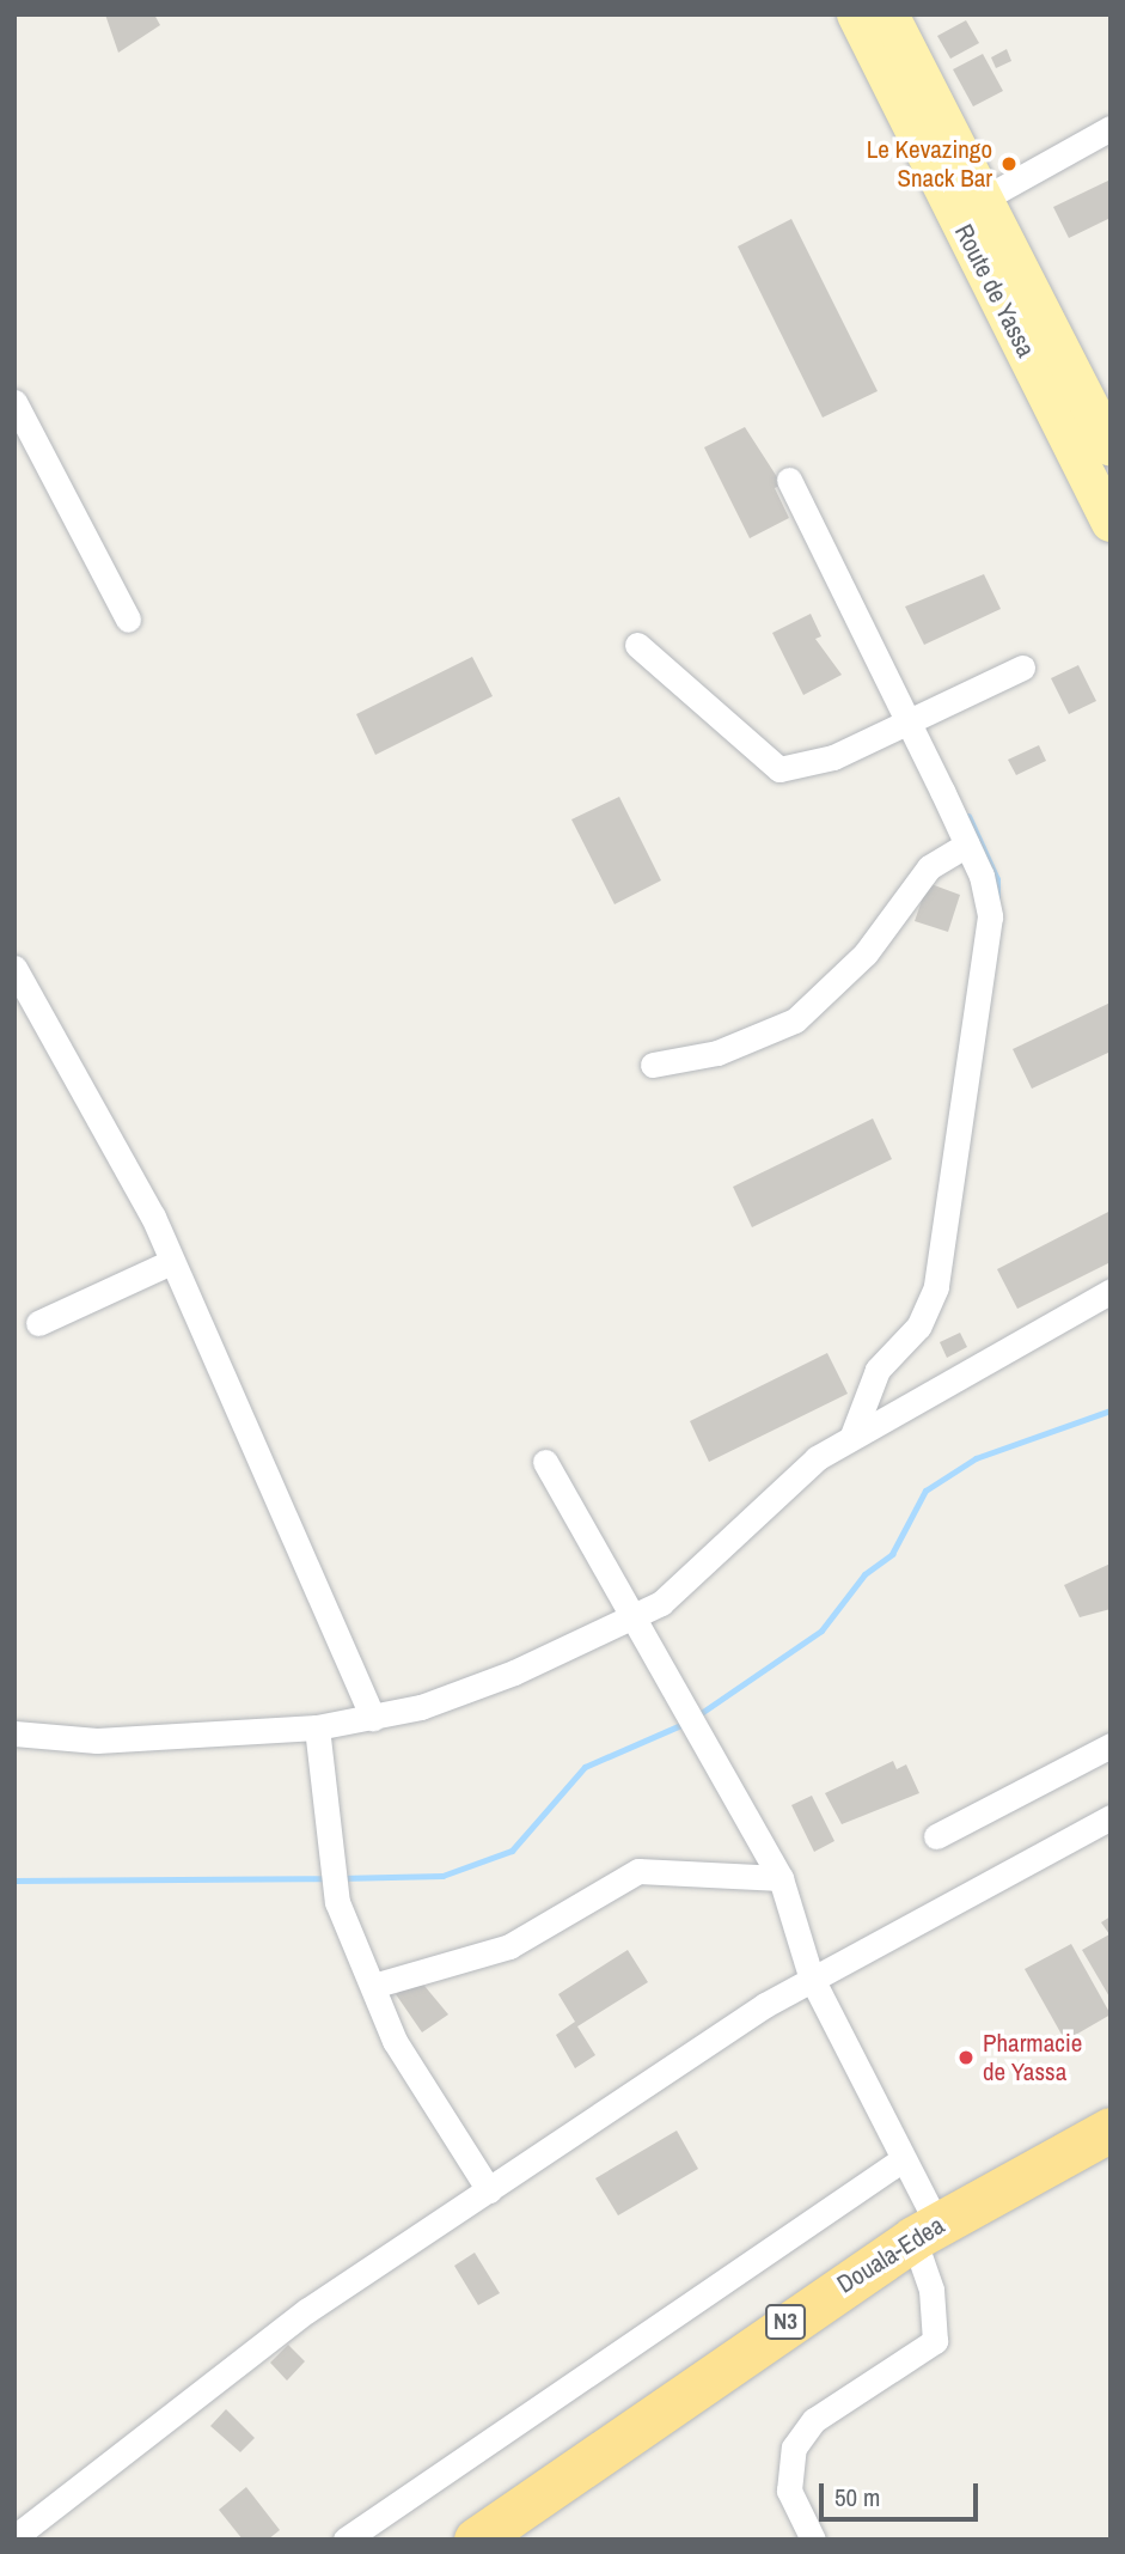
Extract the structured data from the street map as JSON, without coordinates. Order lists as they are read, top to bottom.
{
  "streets": {
    "highway": ["Douala-Edea", "N3"],
    "main road": ["Route de Yassa"]
  },
  "places": ["Le Kevazingo Snack Bar", "Pharmacie de Yassa"],
  "scale_bar": "50 m"
}
